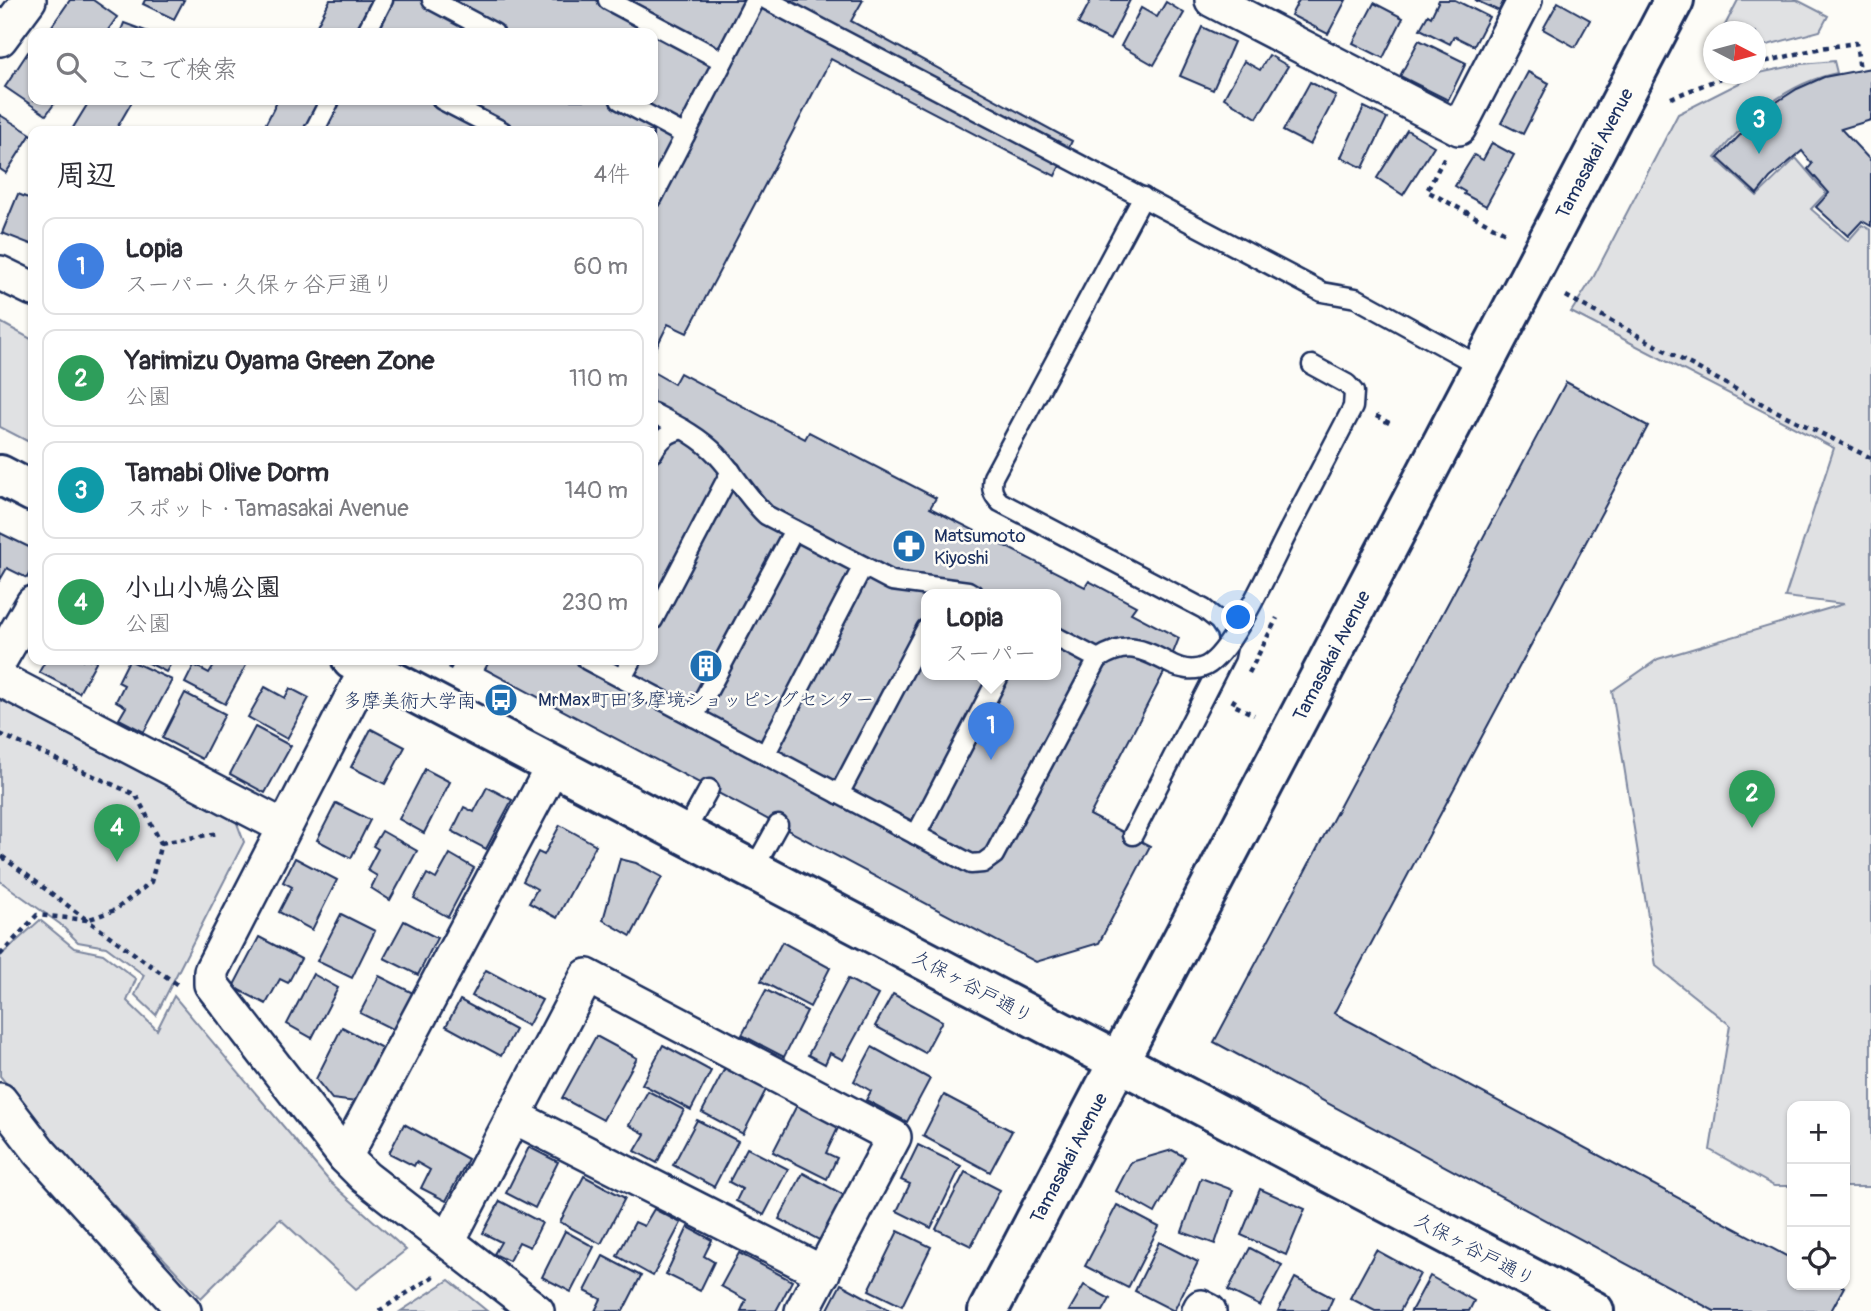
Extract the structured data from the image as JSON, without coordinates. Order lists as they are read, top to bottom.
{
  "streets": {
    "street": ["Tamasakai Avenue", "久保ヶ谷戸通り"]
  },
  "crossings": [
    ["Tamasakai Avenue", "久保ヶ谷戸通り"]
  ],
  "places": {
    "pharmacy": ["Matsumoto Kiyoshi"],
    "building": ["MrMax町田多摩境ショッピングセンター"],
    "bus stop": ["多摩美術大学南"]
  },
  "north": "right",
  "page": {
    "search": "ここで検索",
    "pins": [
      "3",
      "1",
      "2",
      "4"
    ],
    "heading": ["周辺", "4件"],
    "list": [
      {
        "mark": "1",
        "name": "Lopia",
        "note": "スーパー · 久保ヶ谷戸通り",
        "value": "60 m"
      },
      {
        "mark": "2",
        "name": "Yarimizu Oyama Green Zone",
        "note": "公園",
        "value": "110 m"
      },
      {
        "mark": "3",
        "name": "Tamabi Olive Dorm",
        "note": "スポット · Tamasakai Avenue",
        "value": "140 m"
      },
      {
        "mark": "4",
        "name": "小山小鳩公園",
        "note": "公園",
        "value": "230 m"
      }
    ],
    "popup": ["Lopia", "スーパー"],
    "map_buttons": ["+", "−"]
  }
}
